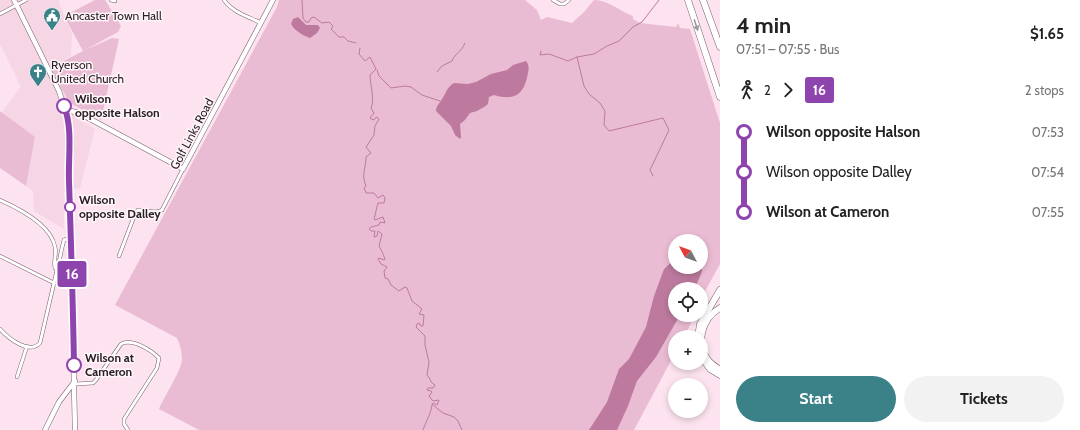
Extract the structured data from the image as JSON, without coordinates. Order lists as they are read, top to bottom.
{
  "streets": {
    "main road": ["Golf Links Road"]
  },
  "places": {
    "public building": ["Ancaster Town Hall"],
    "church": ["Ryerson United Church"],
    "other": ["Wilson opposite Halson", "Wilson opposite Dalley", "Wilson at Cameron"]
  },
  "lines": ["bus line 16"],
  "north": "top left",
  "page": {
    "on_map": "16",
    "heading": ["4 min", "07:51 – 07:55 · Bus", "$1.65"],
    "legs": ["2", "16", "2 stops"],
    "list": [
      {
        "name": "Wilson opposite Halson",
        "value": "07:53"
      },
      {
        "name": "Wilson opposite Dalley",
        "value": "07:54"
      },
      {
        "name": "Wilson at Cameron",
        "value": "07:55"
      }
    ],
    "map_buttons": ["+", "−"],
    "buttons": ["Start", "Tickets"]
  }
}
